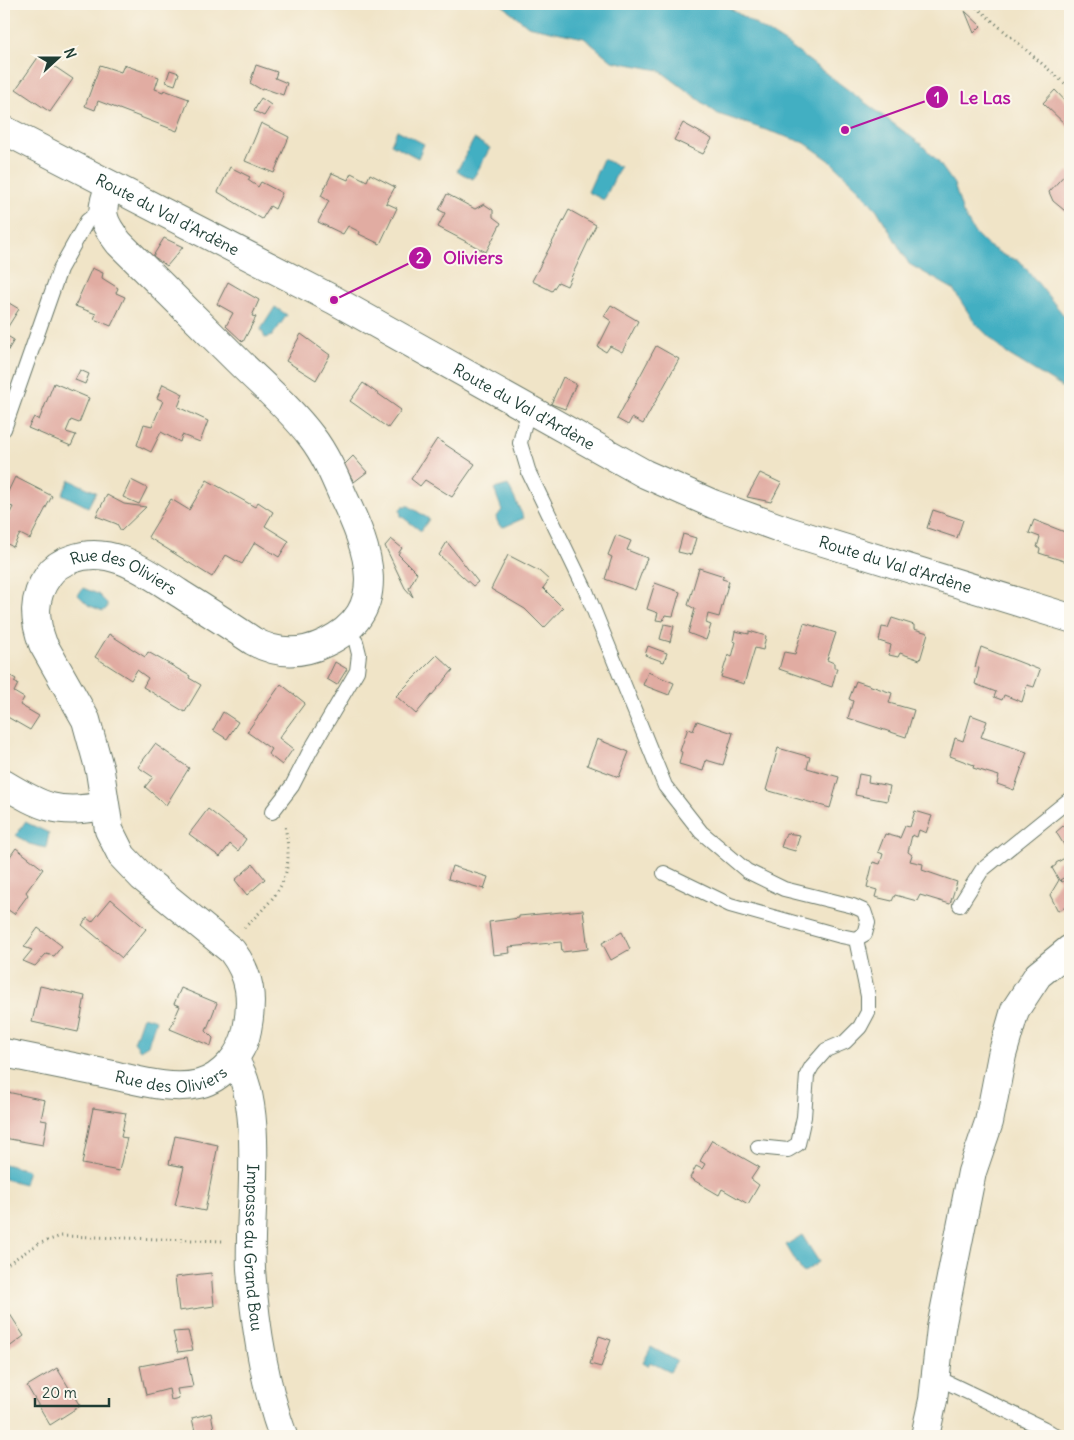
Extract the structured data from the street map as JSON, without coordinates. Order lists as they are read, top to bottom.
{
  "streets": {
    "street": ["Route du Val d'Ardène", "Rue des Oliviers", "Impasse du Grand Bau"]
  },
  "crossings": [
    ["Route du Val d'Ardène", "Rue des Oliviers"],
    ["Rue des Oliviers", "Impasse du Grand Bau"]
  ],
  "places": ["Le Las", "Oliviers"],
  "scale_bar": "20 m",
  "north": "right"
}
